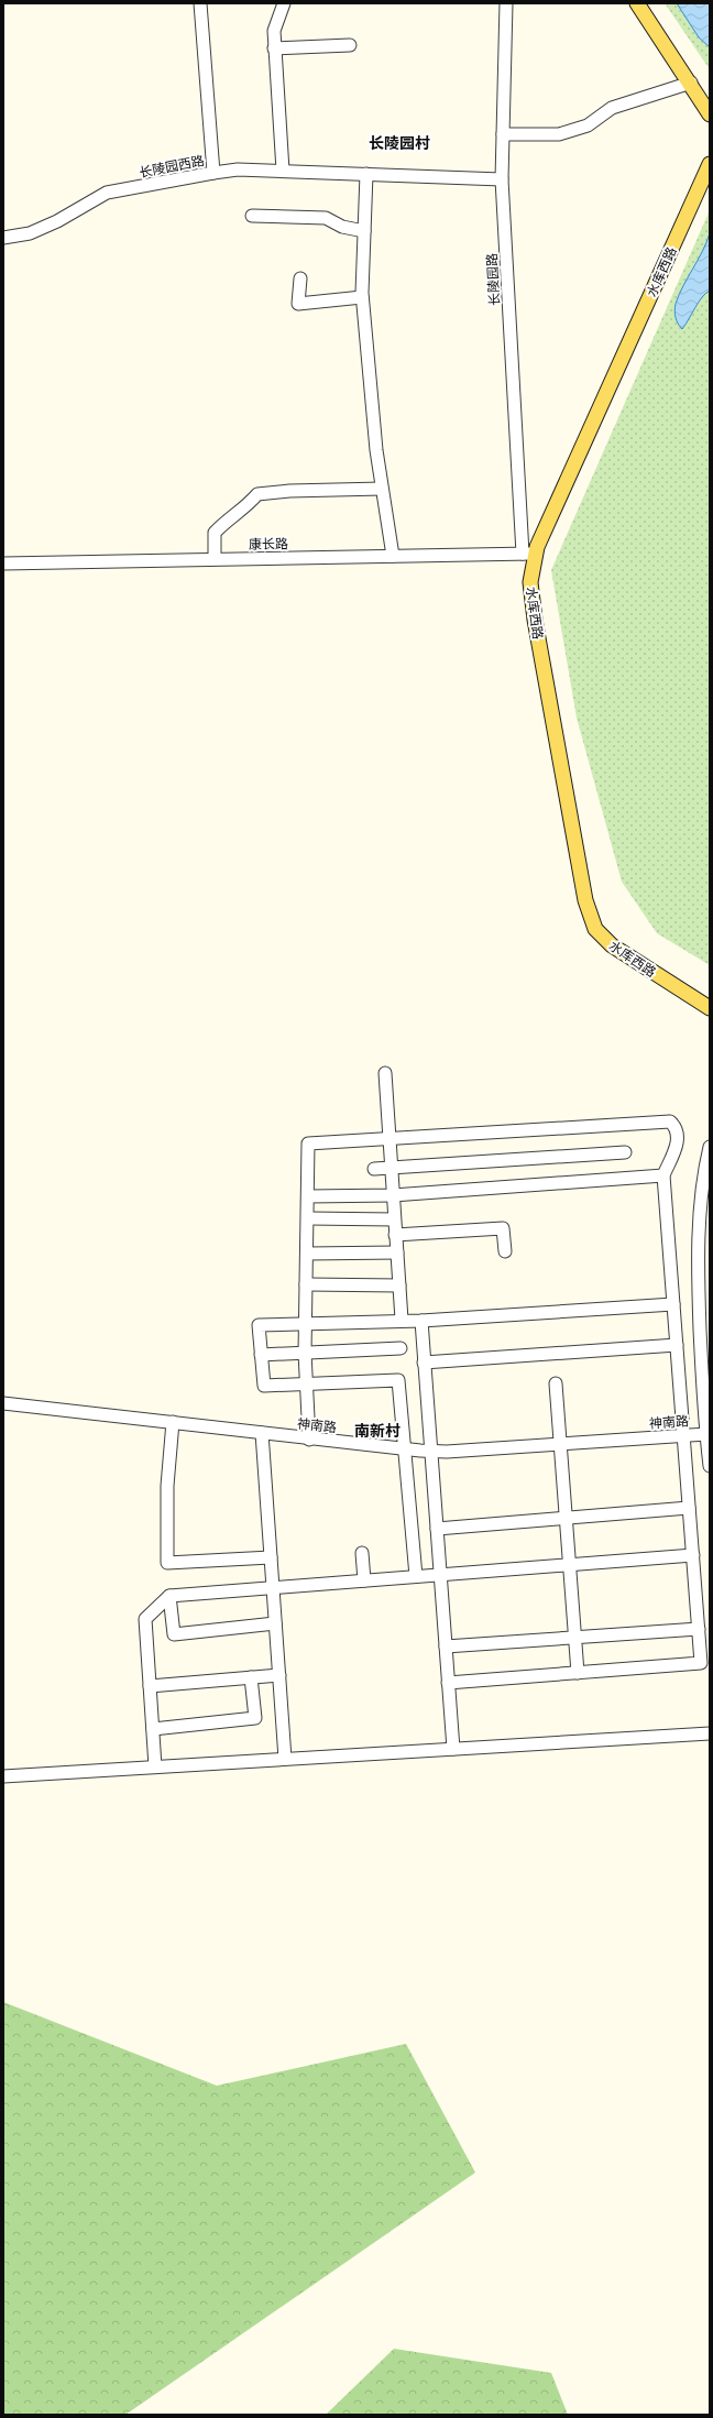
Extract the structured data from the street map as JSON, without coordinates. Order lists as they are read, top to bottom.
{
  "streets": {
    "main road": ["水库西路"],
    "street": [
      "长陵园西路",
      "长陵园路",
      "康长路",
      "神南路"
    ]
  },
  "crossings": [
    ["水库西路", "长陵园路"],
    ["水库西路", "康长路"],
    ["长陵园路", "康长路"]
  ],
  "districts": ["长陵园村", "南新村"]
}
